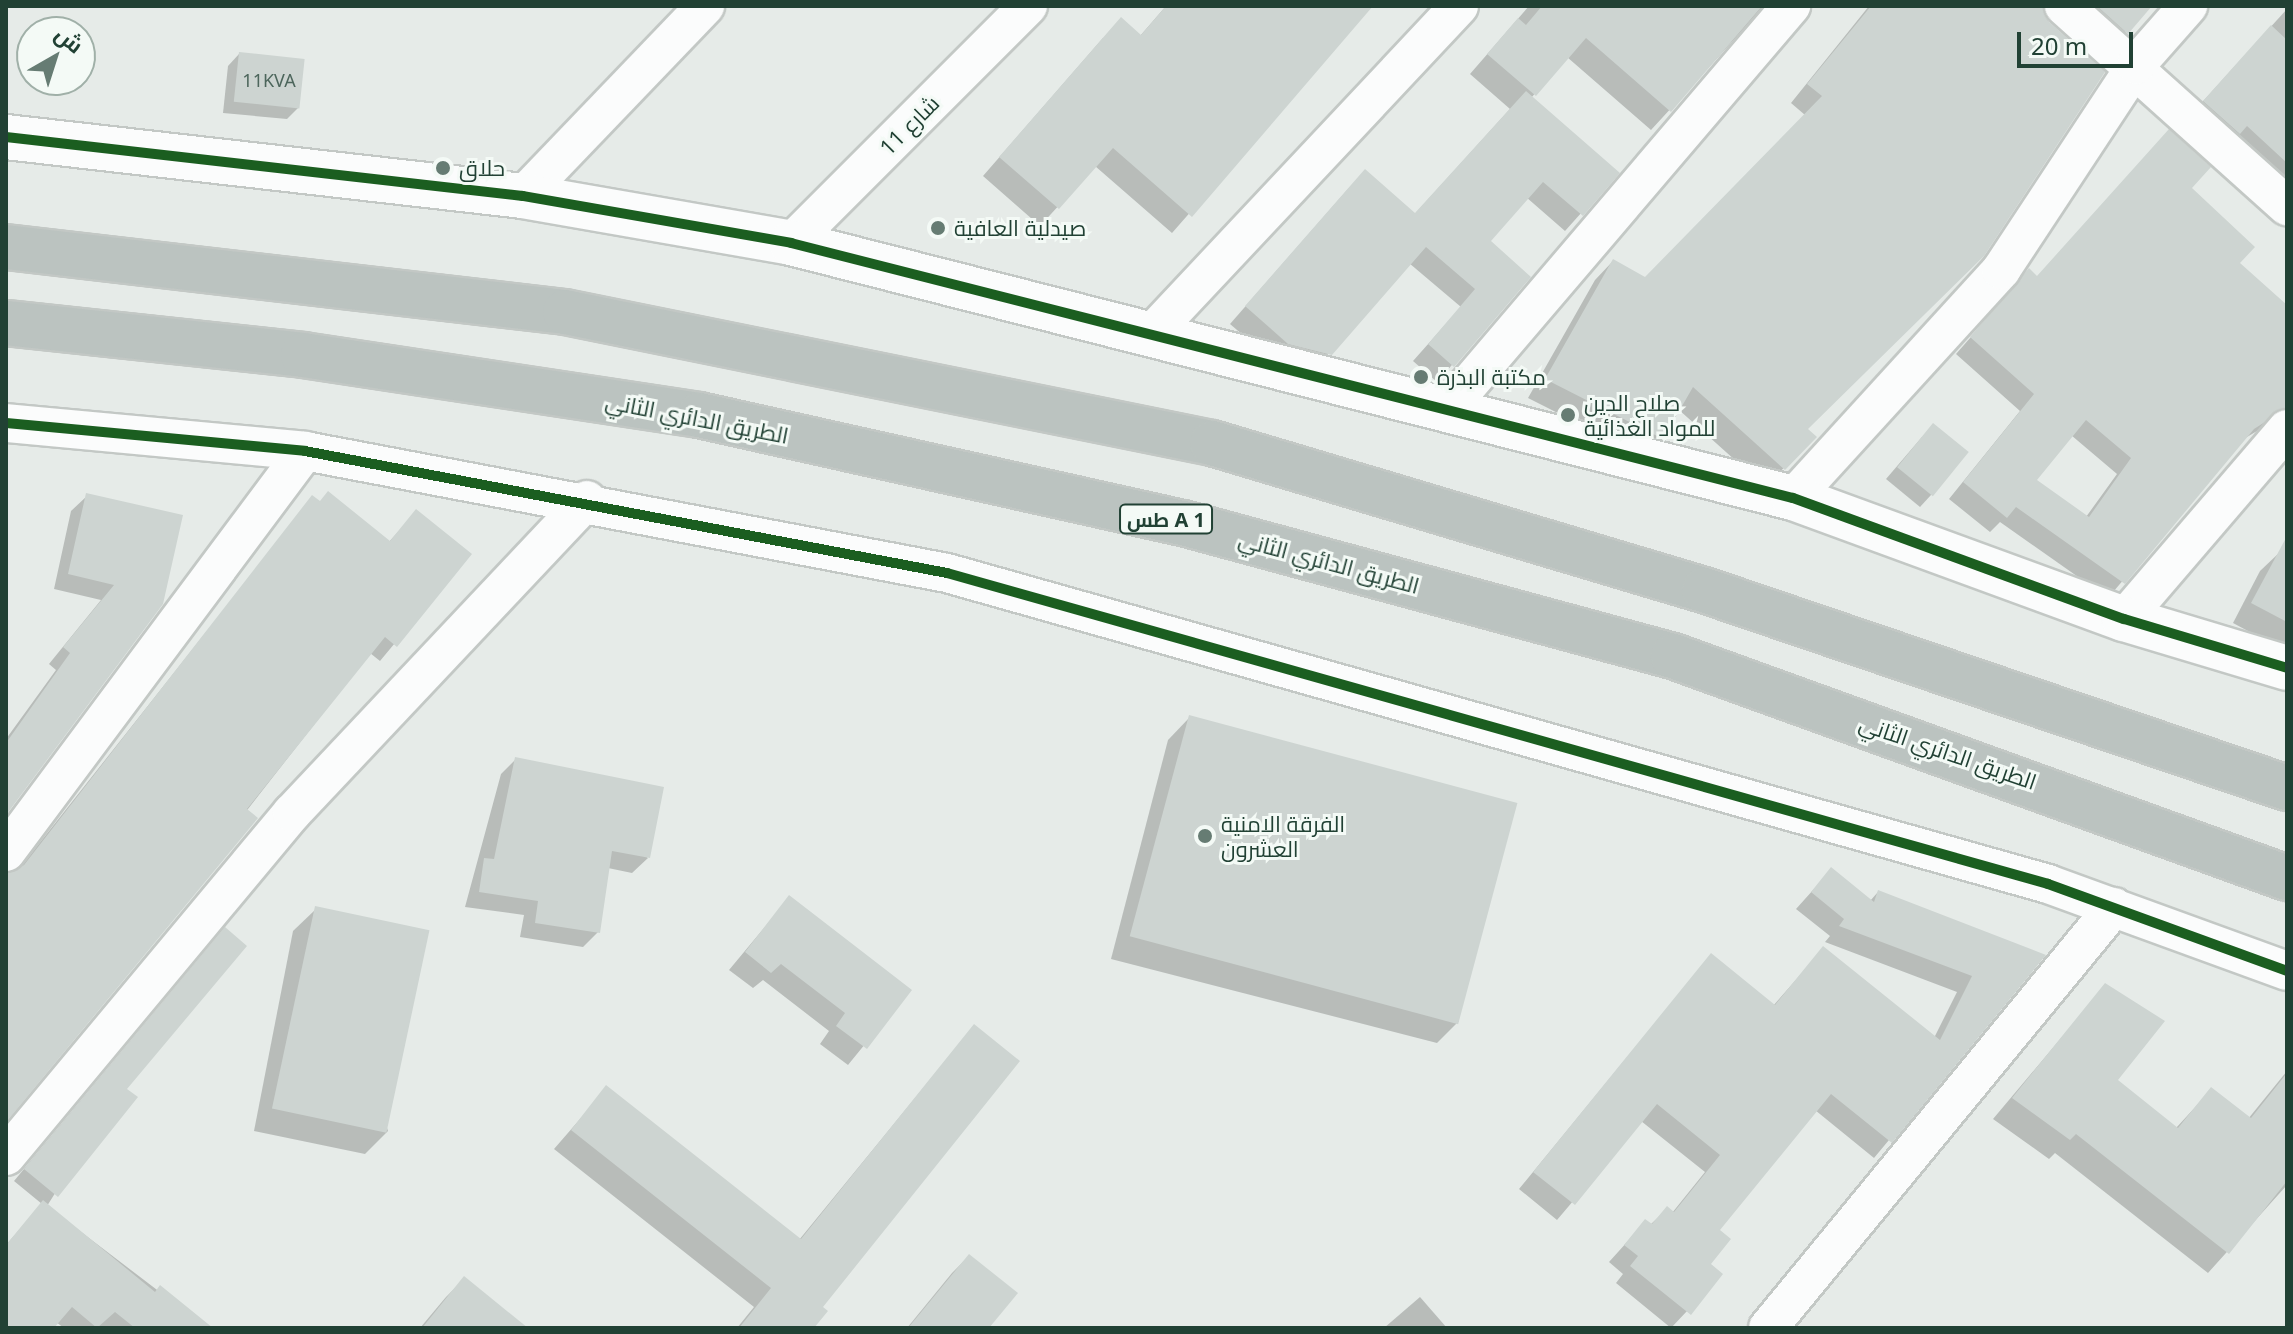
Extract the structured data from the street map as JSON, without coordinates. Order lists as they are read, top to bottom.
{
  "streets": {
    "highway": ["الطريق الدائري الثاني", "طس A 1"],
    "street": ["شارع 11"]
  },
  "places": [
    "حلاق",
    "صيدلية العافية",
    "مكتبة البذرة",
    "صلاح الدين للمواد الغذائية",
    "الفرقة الامنية العشرون"
  ],
  "house_numbers": ["11KVA"],
  "scale_bar": "20 m",
  "north": "top right"
}
